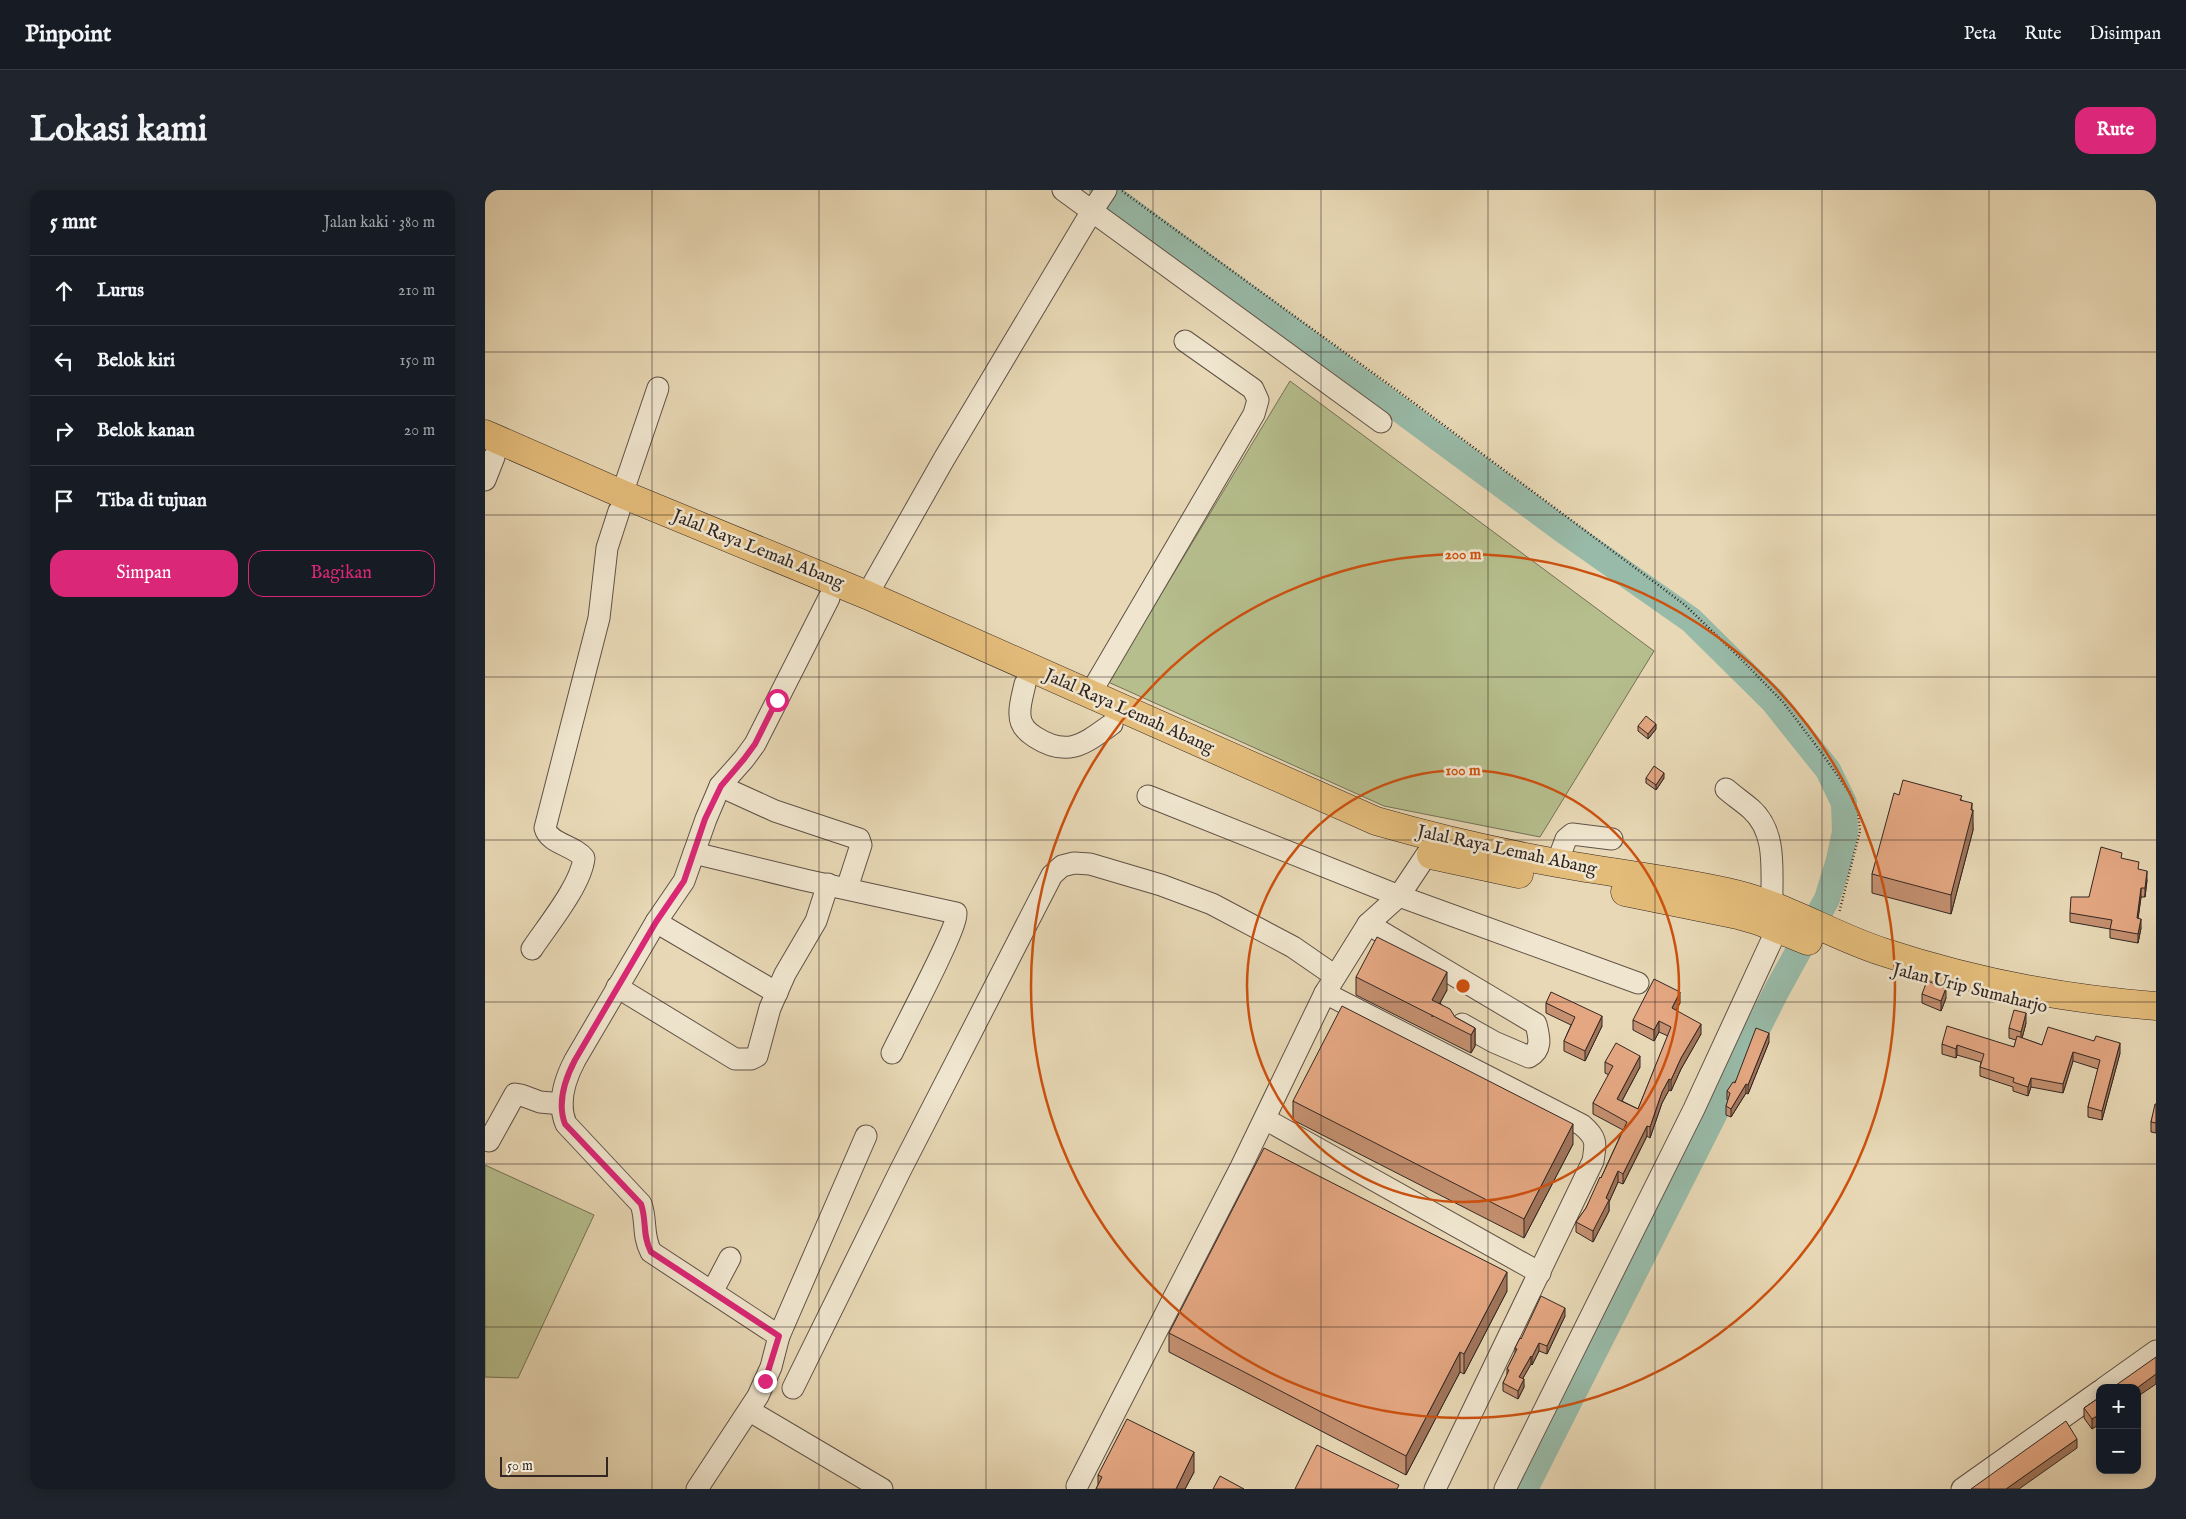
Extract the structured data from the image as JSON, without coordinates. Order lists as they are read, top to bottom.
{
  "streets": {
    "highway": ["Jalal Raya Lemah Abang", "Jalan Urip Sumaharjo"]
  },
  "crossings": [
    ["Jalal Raya Lemah Abang", "Jalan Urip Sumaharjo"]
  ],
  "scale_bar": "50 m",
  "page": {
    "header": "Pinpoint",
    "nav": ["Peta", "Rute", "Disimpan"],
    "buttons": [
      "Rute",
      ["Simpan", "Bagikan"]
    ],
    "title": "Lokasi kami",
    "heading": ["5 mnt", "Jalan kaki · 380 m"],
    "list": [
      ["Lurus", "210 m"],
      ["Belok kiri", "150 m"],
      ["Belok kanan", "20 m"],
      "Tiba di tujuan"
    ],
    "map_buttons": ["+", "−"],
    "scale": "50 m"
  },
  "rings": ["200 m", "100 m"]
}
